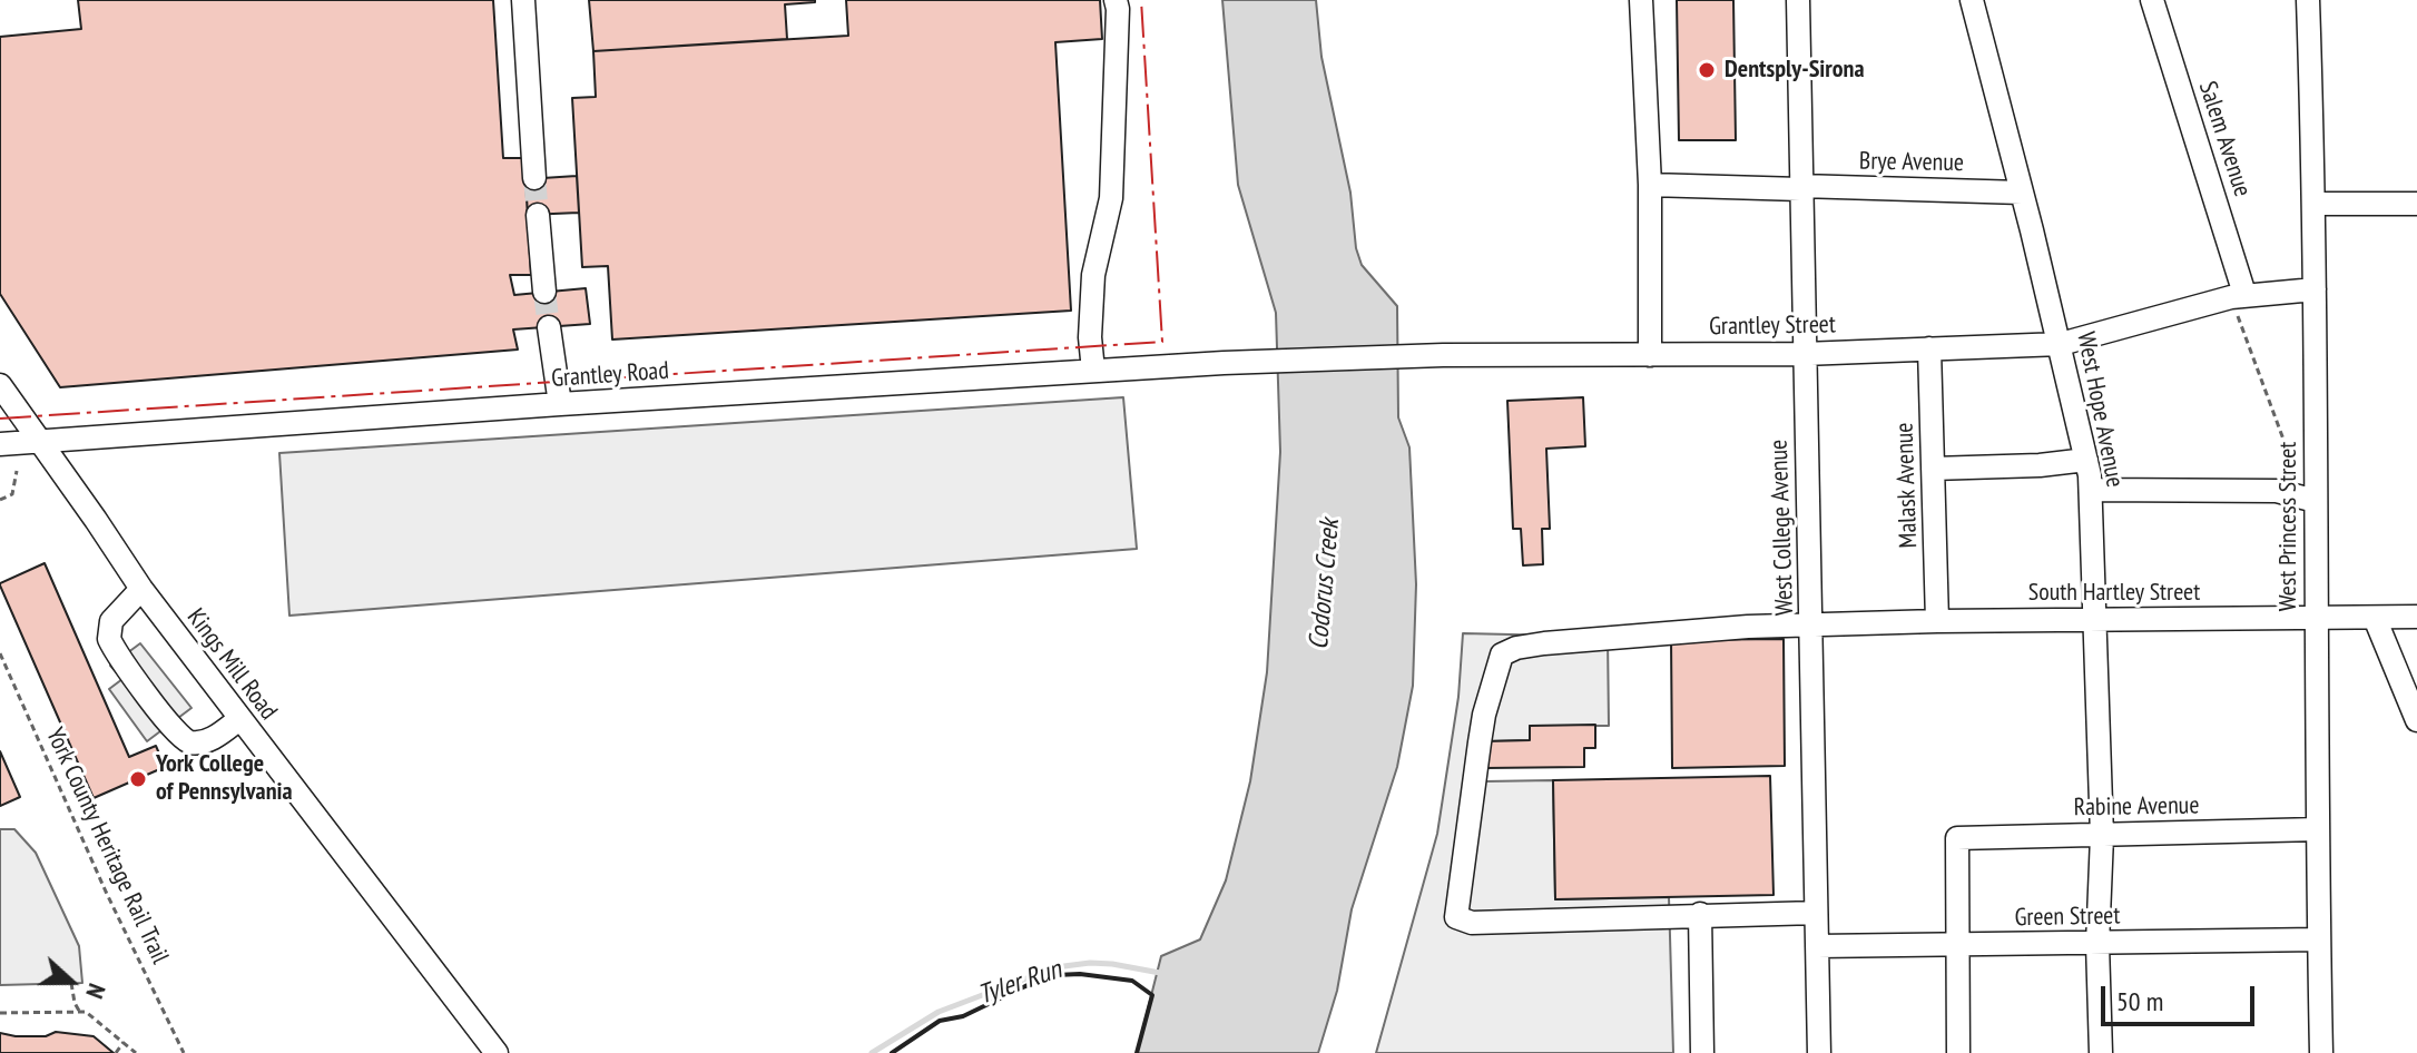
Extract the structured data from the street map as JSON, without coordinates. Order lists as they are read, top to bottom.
{
  "streets": {
    "street": [
      "Salem Avenue",
      "Brye Avenue",
      "Grantley Street",
      "Grantley Road",
      "West Hope Avenue",
      "Malask Avenue",
      "West Princess Street",
      "West College Avenue",
      "South Hartley Street",
      "Kings Mill Road",
      "Rabine Avenue",
      "Green Street"
    ],
    "path": ["York County Heritage Rail Trail"]
  },
  "crossings": [
    ["Salem Avenue", "Grantley Street"],
    ["Brye Avenue", "West Hope Avenue"],
    ["Brye Avenue", "West College Avenue"],
    ["Grantley Street", "Grantley Road"],
    ["Grantley Street", "West Hope Avenue"],
    ["Grantley Street", "Malask Avenue"],
    ["Grantley Street", "West Princess Street"],
    ["Grantley Street", "West College Avenue"],
    ["Grantley Road", "Kings Mill Road"],
    ["West Hope Avenue", "South Hartley Street"],
    ["West Hope Avenue", "Rabine Avenue"],
    ["West Hope Avenue", "Green Street"],
    ["Malask Avenue", "South Hartley Street"],
    ["West Princess Street", "South Hartley Street"],
    ["West Princess Street", "Rabine Avenue"],
    ["West Princess Street", "Green Street"],
    ["West College Avenue", "South Hartley Street"],
    ["West College Avenue", "Green Street"],
    ["Rabine Avenue", "Green Street"]
  ],
  "water": ["Codorus Creek", "Tyler Run"],
  "places": ["Dentsply-Sirona", "York College of Pennsylvania"],
  "scale_bar": "50 m",
  "north": "right"
}
